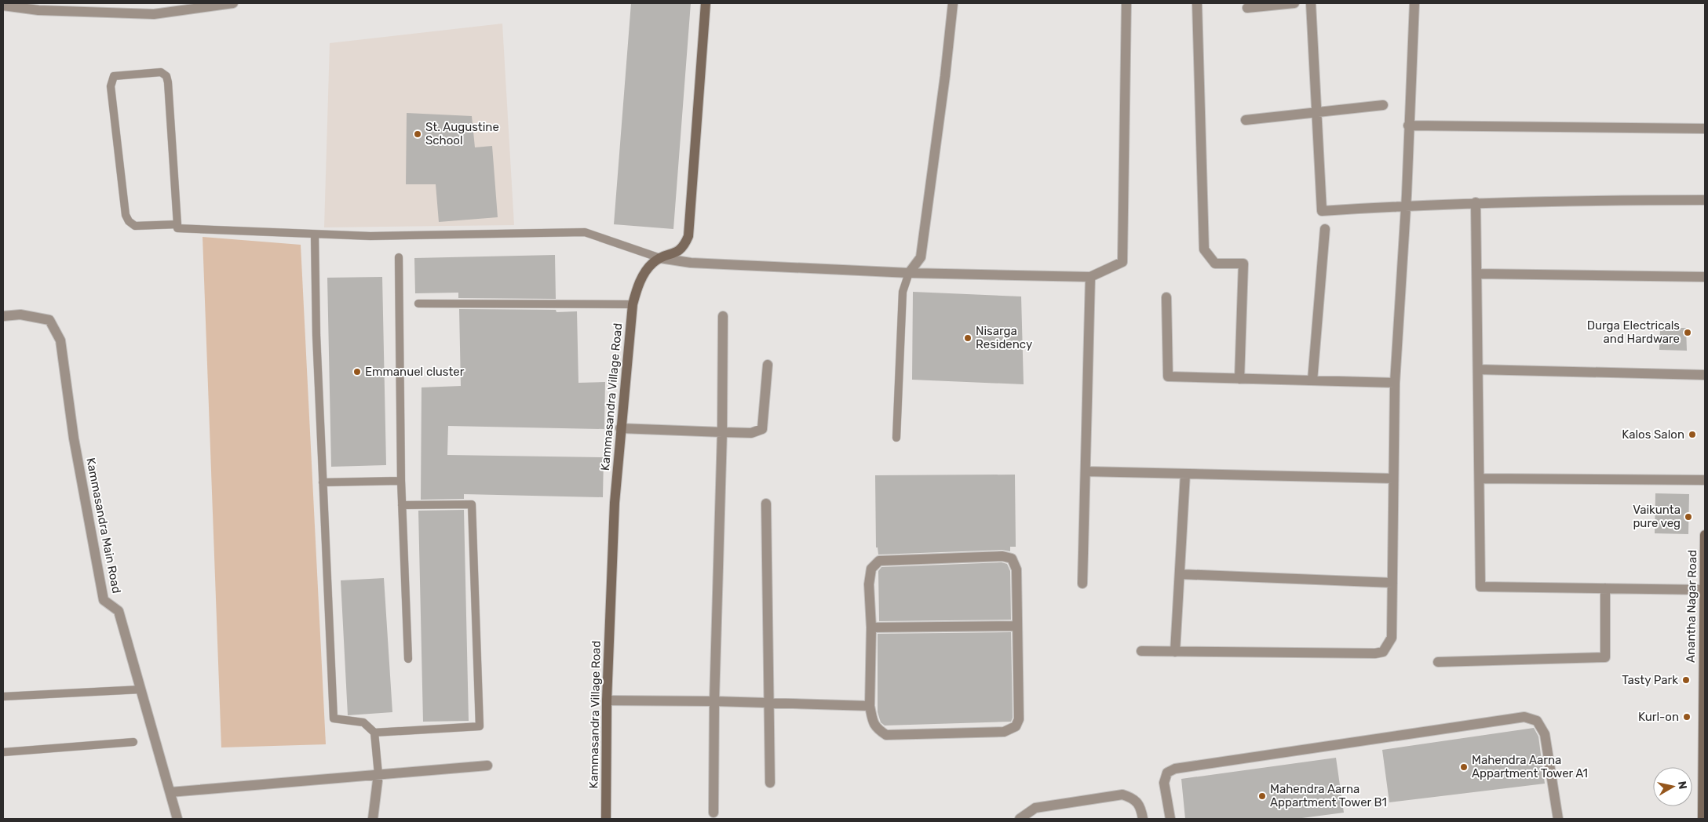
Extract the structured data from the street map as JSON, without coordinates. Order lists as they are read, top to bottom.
{
  "streets": {
    "street": ["Kammasandra Village Road", "Kammasandra Main Road", "Anantha Nagar Road"]
  },
  "places": [
    "St. Augustine School",
    "Durga Electricals and Hardware",
    "Nisarga Residency",
    "Emmanuel cluster",
    "Kalos Salon",
    "Vaikunta pure veg",
    "Tasty Park",
    "Kurl-on",
    "Mahendra Aarna Appartment Tower A1",
    "Mahendra Aarna Appartment Tower B1"
  ],
  "north": "right"
}
